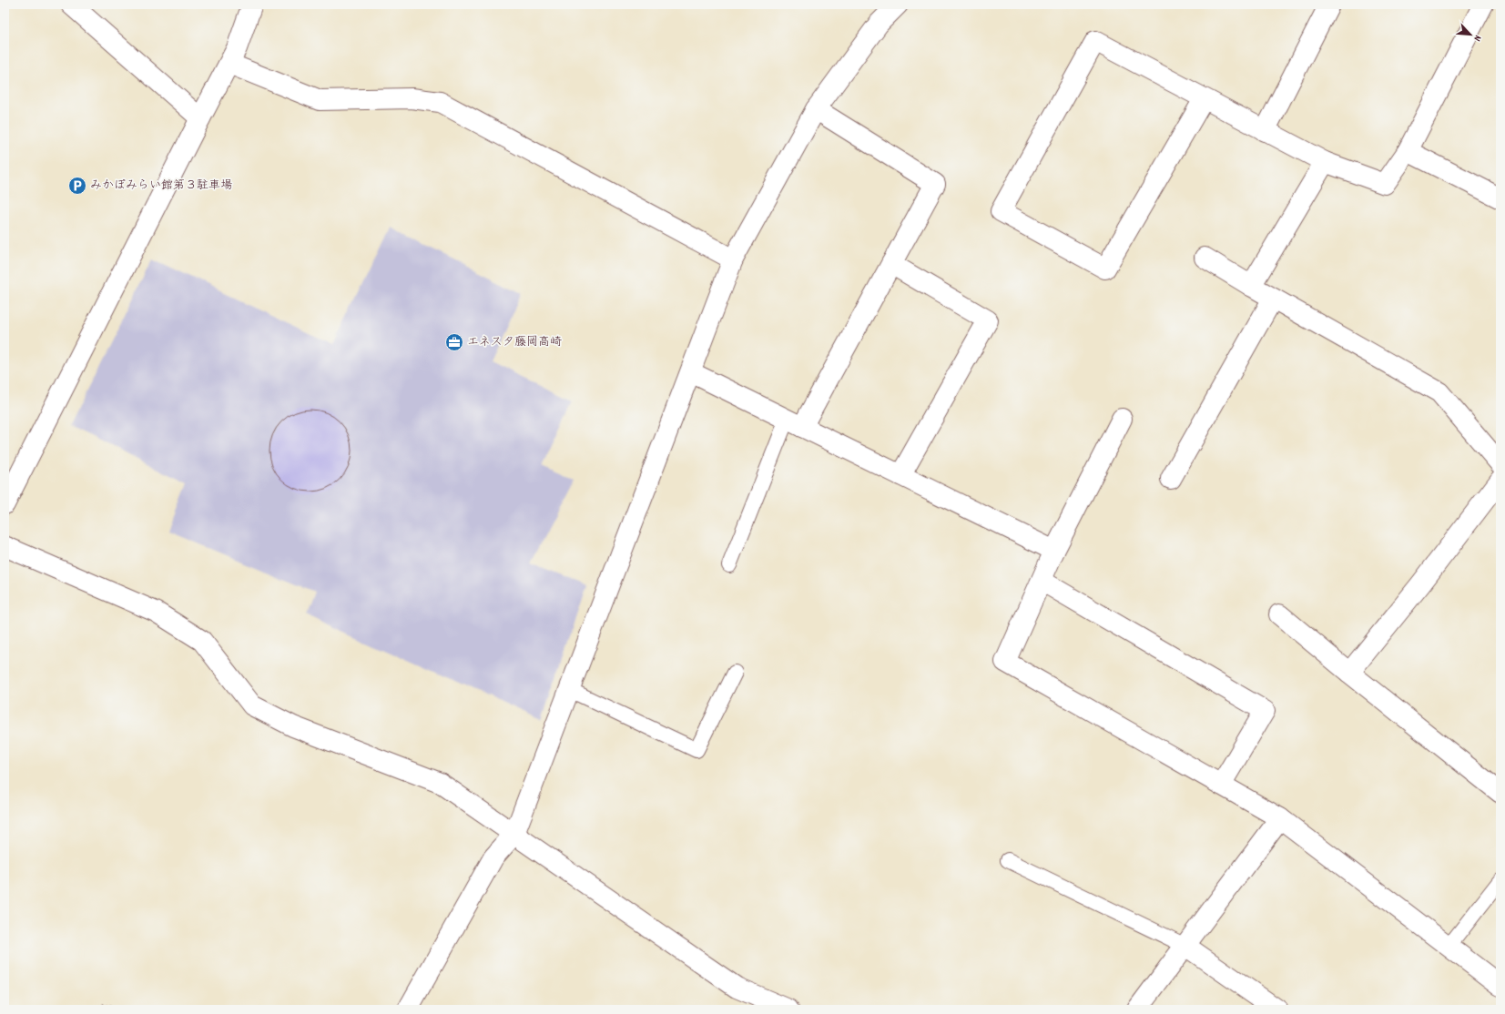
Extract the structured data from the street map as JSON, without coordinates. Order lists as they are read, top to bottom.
{
  "places": {
    "parking": ["みかぼみらい館第３駐車場"],
    "office": ["エネスタ藤岡高崎"]
  },
  "north": "bottom right"
}
